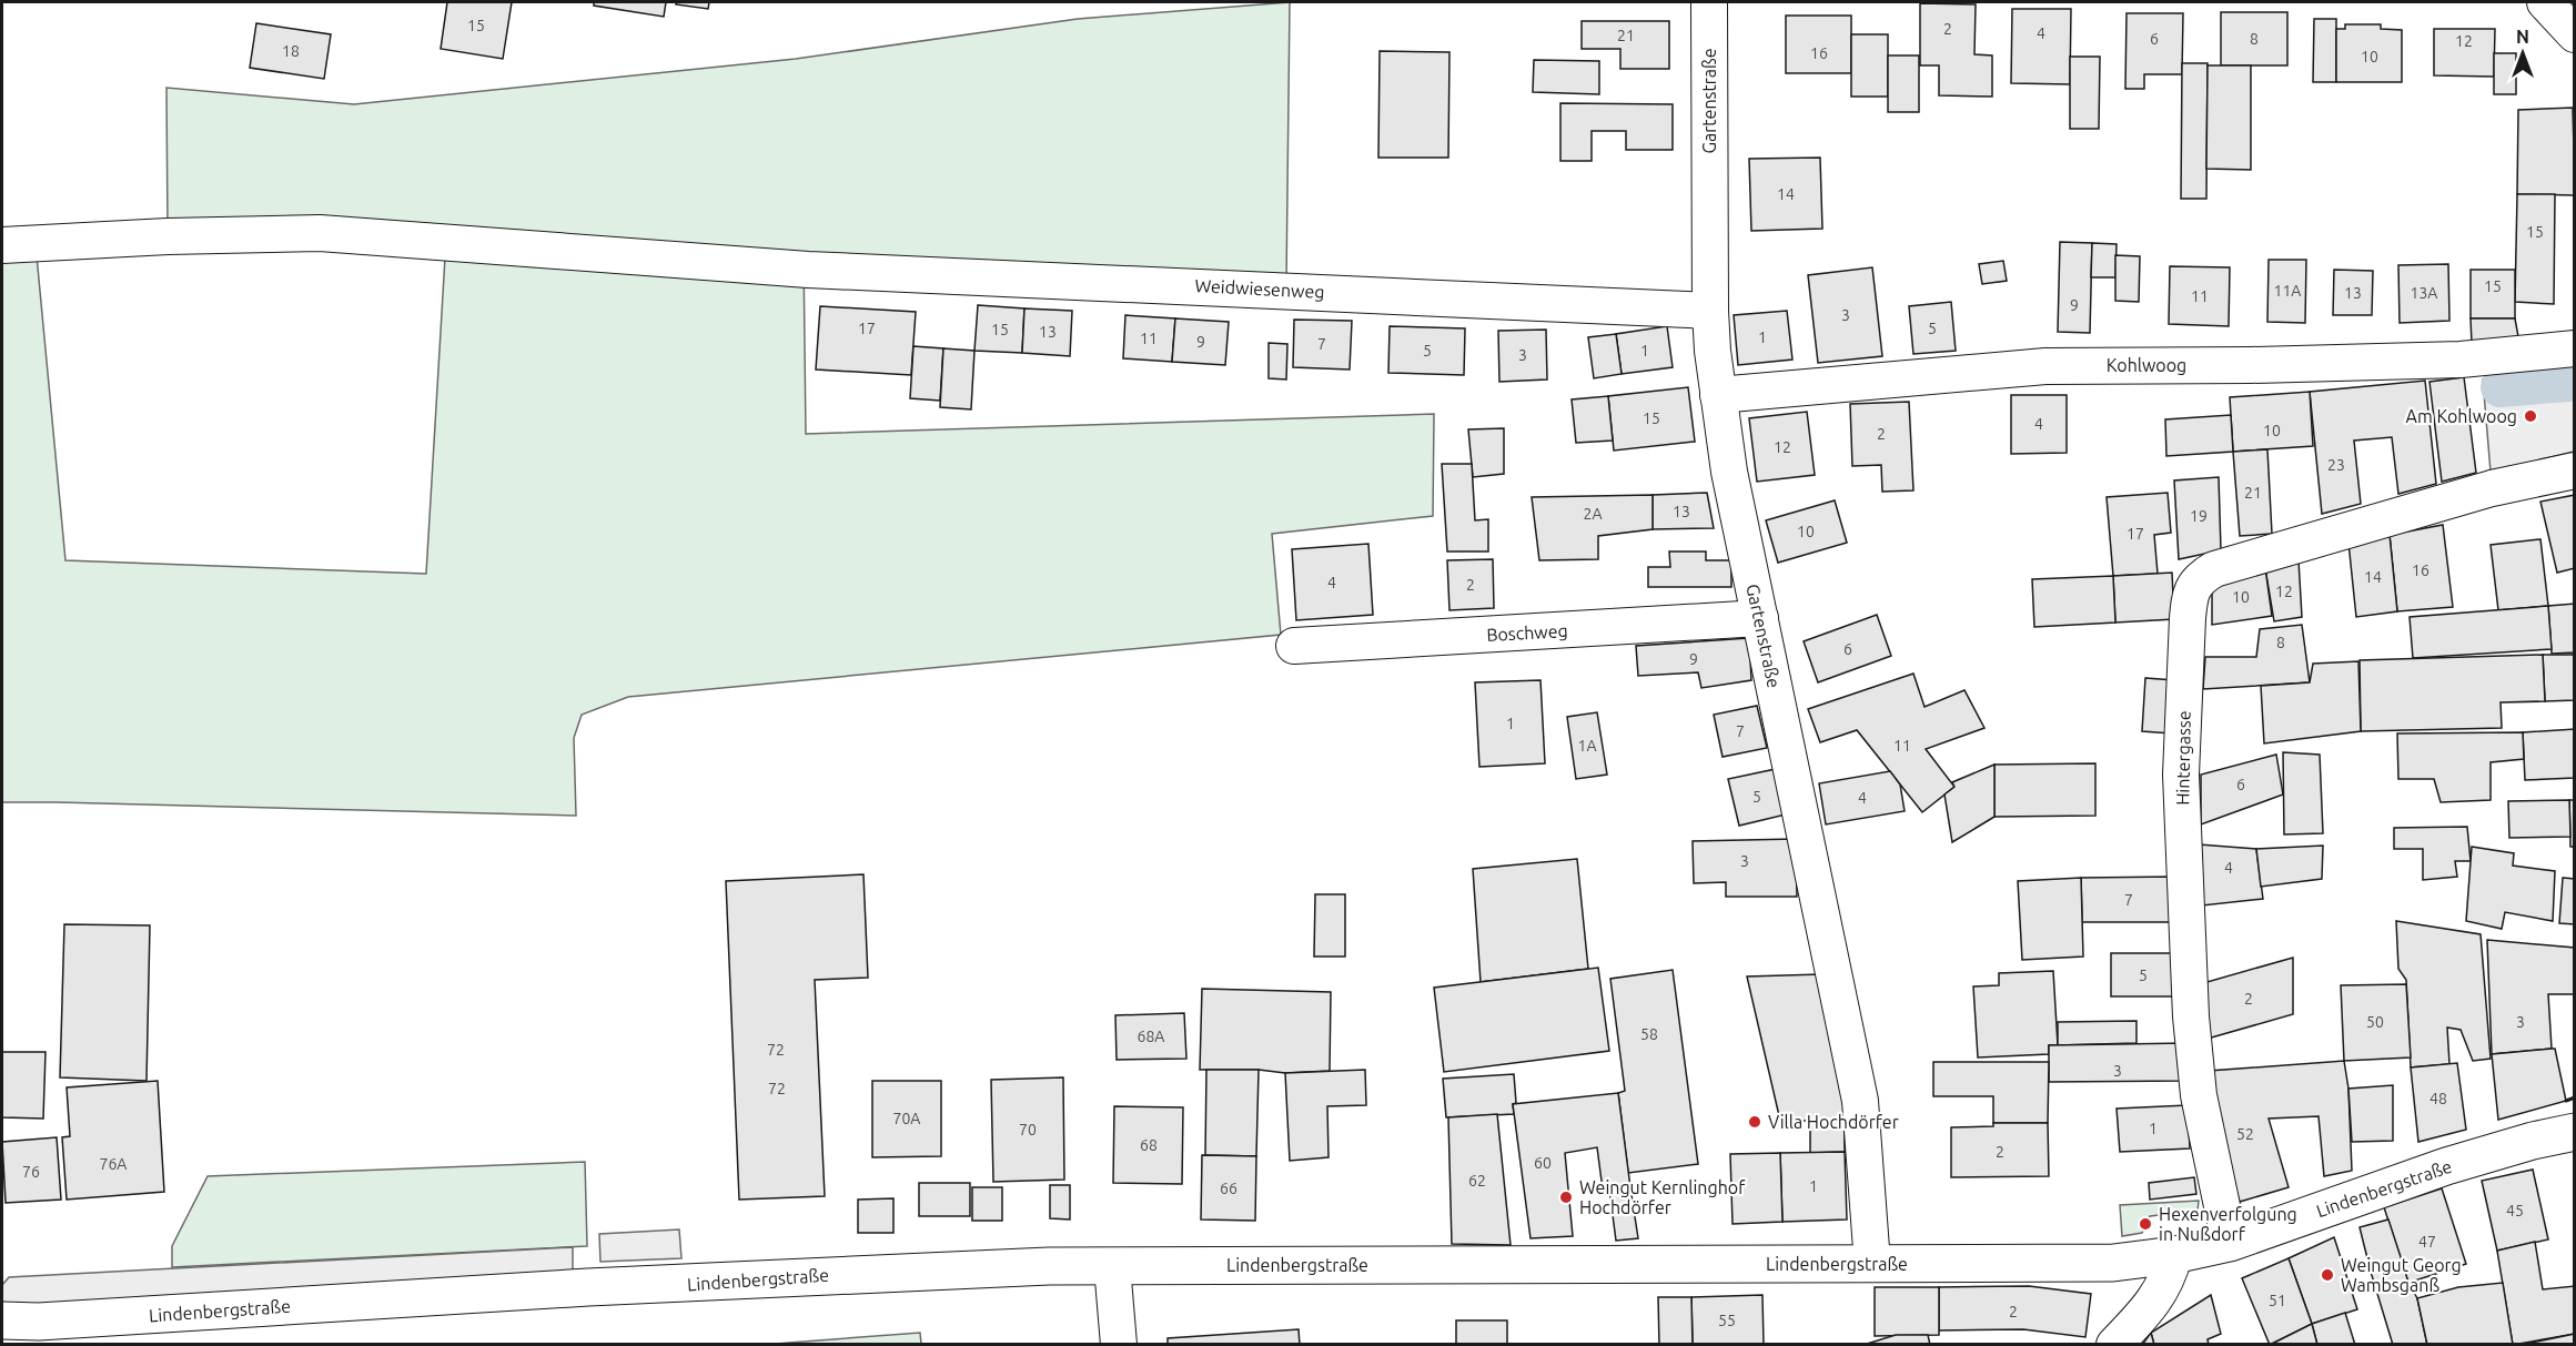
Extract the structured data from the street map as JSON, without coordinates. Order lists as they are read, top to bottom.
{
  "streets": {
    "main road": ["Lindenbergstraße"],
    "street": [
      "Gartenstraße",
      "Weidwiesenweg",
      "Kohlwoog",
      "Boschweg",
      "Hintergasse"
    ]
  },
  "crossings": [
    ["Gartenstraße", "Weidwiesenweg"],
    ["Gartenstraße", "Kohlwoog"],
    ["Gartenstraße", "Boschweg"],
    ["Gartenstraße", "Lindenbergstraße"],
    ["Hintergasse", "Lindenbergstraße"]
  ],
  "places": [
    "Am Kohlwoog",
    "Villa Hochdörfer",
    "Weingut Kernlinghof Hochdörfer",
    "Hexenverfolgung in Nußdorf",
    "Weingut Georg Wambsganß"
  ],
  "house_numbers": [
    "15",
    "2",
    "4",
    "21",
    "6",
    "8",
    "12",
    "18",
    "16",
    "10",
    "14",
    "15",
    "15",
    "11A",
    "13",
    "13A",
    "11",
    "9",
    "3",
    "17",
    "5",
    "15",
    "13",
    "1",
    "11",
    "9",
    "7",
    "5",
    "1",
    "3",
    "15",
    "4",
    "10",
    "2",
    "12",
    "23",
    "21",
    "13",
    "2A",
    "19",
    "10",
    "17",
    "16",
    "14",
    "4",
    "2",
    "12",
    "10",
    "8",
    "6",
    "9",
    "1",
    "7",
    "1A",
    "11",
    "6",
    "5",
    "4",
    "3",
    "4",
    "7",
    "5",
    "2",
    "50",
    "3",
    "58",
    "68A",
    "72",
    "3",
    "72",
    "48",
    "70A",
    "1",
    "70",
    "52",
    "68",
    "2",
    "60",
    "76A",
    "76",
    "62",
    "1",
    "66",
    "45",
    "47",
    "51",
    "2",
    "55"
  ],
  "north": "top"
}
